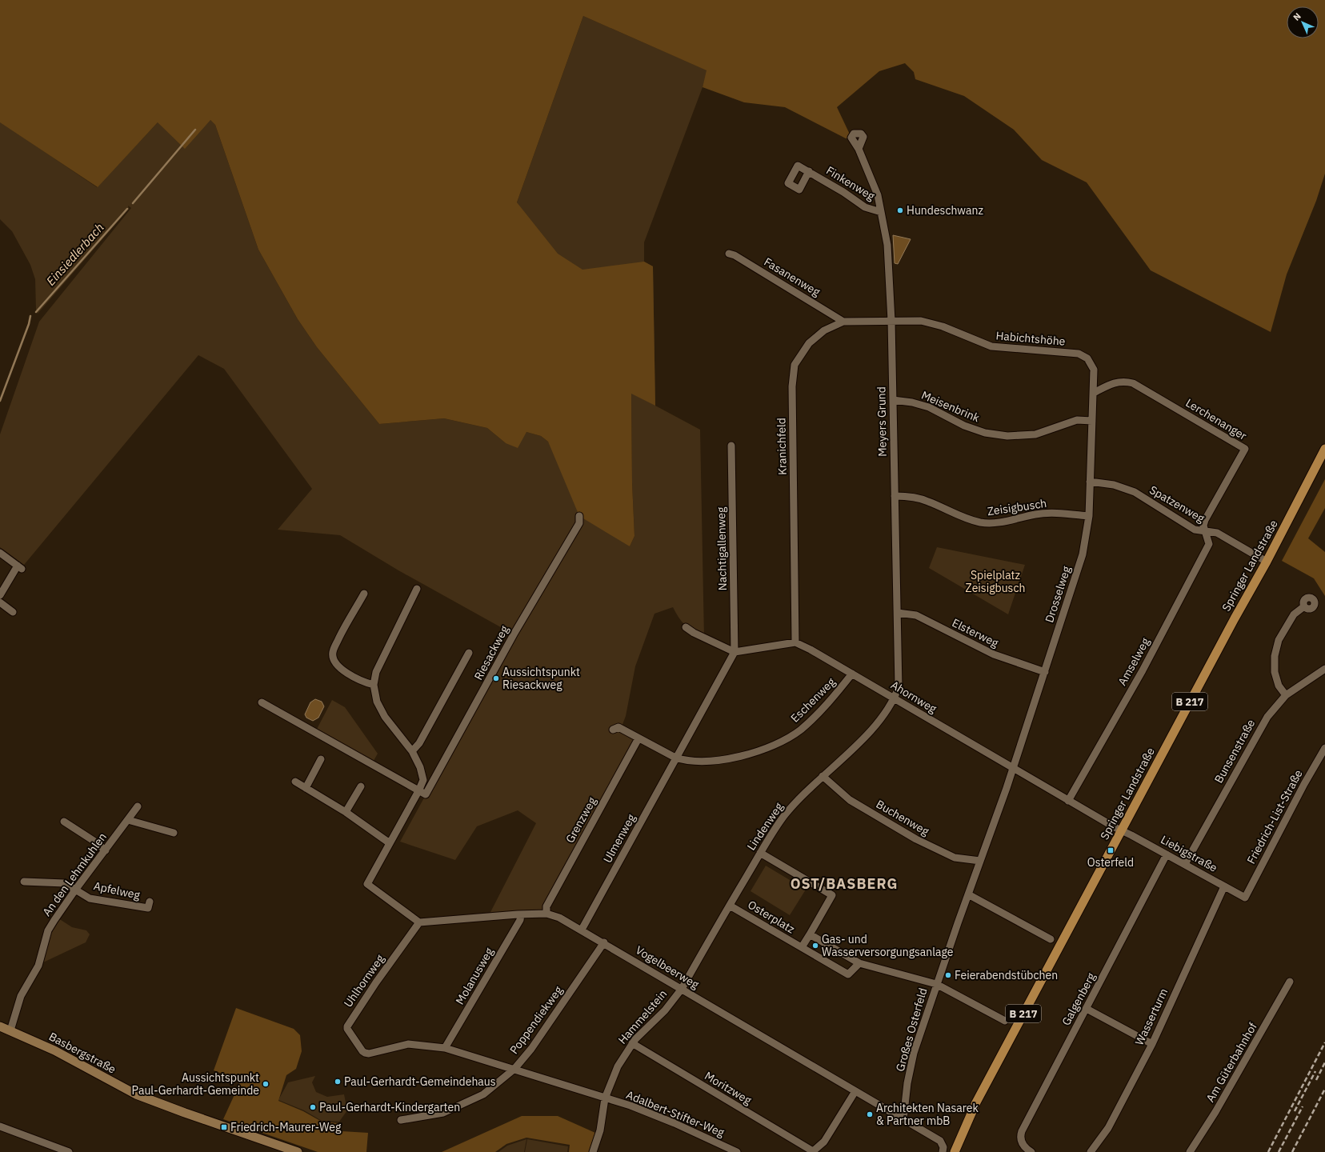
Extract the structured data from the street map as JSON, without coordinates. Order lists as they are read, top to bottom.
{
  "streets": {
    "main road": ["Springer Landstraße", "B 217", "Basbergstraße"],
    "street": [
      "Finkenweg",
      "Fasanenweg",
      "Habichtshöhe",
      "Meisenbrink",
      "Lerchenanger",
      "Meyers Grund",
      "Kranichfeld",
      "Spatzenweg",
      "Zeisigbusch",
      "Nachtigallenweg",
      "Drosselweg",
      "Elsterweg",
      "Riesackweg",
      "Amselweg",
      "Ahornweg",
      "Eschenweg",
      "Bunsenstraße",
      "Friedrich-List-Straße",
      "Buchenweg",
      "Grenzweg",
      "Lindenweg",
      "Ulmenweg",
      "Liebigstraße",
      "An den Lehmkuhlen",
      "Apfelweg",
      "Osterplatz",
      "Vogelbeerweg",
      "Molanusweg",
      "Uhlhornweg",
      "Galgenberg",
      "Hammelstein",
      "Wasserturm",
      "Poppendiekweg",
      "Großes Osterfeld",
      "Am Güterbahnhof",
      "Moritzweg",
      "Adalbert-Stifter-Weg"
    ]
  },
  "crossings": [
    ["Finkenweg", "Meyers Grund"],
    ["Fasanenweg", "Kranichfeld"],
    ["Habichtshöhe", "Meisenbrink"],
    ["Habichtshöhe", "Lerchenanger"],
    ["Habichtshöhe", "Meyers Grund"],
    ["Habichtshöhe", "Kranichfeld"],
    ["Habichtshöhe", "Drosselweg"],
    ["Meisenbrink", "Meyers Grund"],
    ["Meisenbrink", "Drosselweg"],
    ["Lerchenanger", "Spatzenweg"],
    ["Lerchenanger", "Amselweg"],
    ["Meyers Grund", "Kranichfeld"],
    ["Meyers Grund", "Zeisigbusch"],
    ["Meyers Grund", "Elsterweg"],
    ["Meyers Grund", "Ahornweg"],
    ["Meyers Grund", "Lindenweg"],
    ["Kranichfeld", "Ahornweg"],
    ["Spatzenweg", "Springer Landstraße"],
    ["Spatzenweg", "Drosselweg"],
    ["Spatzenweg", "Amselweg"],
    ["Zeisigbusch", "Drosselweg"],
    ["Nachtigallenweg", "Ulmenweg"],
    ["Springer Landstraße", "Ahornweg"],
    ["Springer Landstraße", "Liebigstraße"],
    ["Drosselweg", "Elsterweg"],
    ["Drosselweg", "Ahornweg"],
    ["Drosselweg", "Großes Osterfeld"],
    ["Amselweg", "Ahornweg"],
    ["Ahornweg", "Eschenweg"],
    ["Ahornweg", "Lindenweg"],
    ["Ahornweg", "Liebigstraße"],
    ["Ahornweg", "Großes Osterfeld"],
    ["Eschenweg", "Ulmenweg"],
    ["Bunsenstraße", "Liebigstraße"],
    ["Friedrich-List-Straße", "Liebigstraße"],
    ["Buchenweg", "Lindenweg"],
    ["Buchenweg", "Großes Osterfeld"],
    ["Grenzweg", "Vogelbeerweg"],
    ["Lindenweg", "Osterplatz"],
    ["Lindenweg", "Vogelbeerweg"],
    ["Lindenweg", "Hammelstein"],
    ["Ulmenweg", "Vogelbeerweg"],
    ["Liebigstraße", "Galgenberg"],
    ["Liebigstraße", "Wasserturm"],
    ["An den Lehmkuhlen", "Apfelweg"],
    ["An den Lehmkuhlen", "Basbergstraße"],
    ["Osterplatz", "Großes Osterfeld"],
    ["Vogelbeerweg", "Molanusweg"],
    ["Vogelbeerweg", "Uhlhornweg"],
    ["Vogelbeerweg", "Hammelstein"],
    ["Vogelbeerweg", "Poppendiekweg"],
    ["Vogelbeerweg", "Großes Osterfeld"],
    ["Molanusweg", "Adalbert-Stifter-Weg"],
    ["Uhlhornweg", "Adalbert-Stifter-Weg"],
    ["Hammelstein", "Moritzweg"],
    ["Hammelstein", "Adalbert-Stifter-Weg"],
    ["Poppendiekweg", "Adalbert-Stifter-Weg"]
  ],
  "districts": ["OST/BASBERG"],
  "water": ["Einsiedlerbach"],
  "parks": ["Spielplatz Zeisigbusch"],
  "places": {
    "other": [
      "Hundeschwanz",
      "Aussichtspunkt Riesackweg",
      "Gas- und Wasserversorgungsanlage",
      "Feierabendstübchen",
      "Paul-Gerhardt-Gemeindehaus",
      "Aussichtspunkt Paul-Gerhardt-Gemeinde",
      "Paul-Gerhardt-Kindergarten",
      "Architekten Nasarek & Partner mbB"
    ],
    "transit": ["Osterfeld", "Friedrich-Maurer-Weg"]
  },
  "north": "top left"
}
